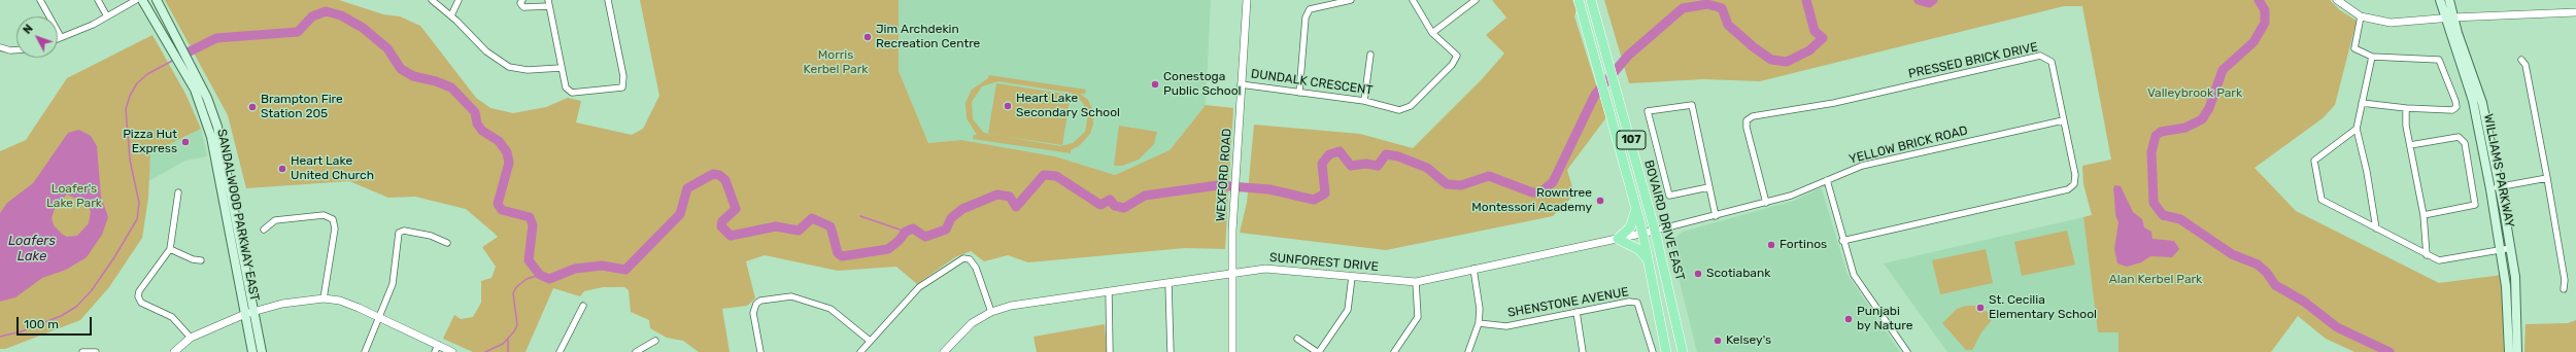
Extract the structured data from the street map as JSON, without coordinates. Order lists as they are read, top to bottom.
{
  "streets": {
    "main road": [
      "107",
      "WILLIAMS PARKWAY",
      "SANDALWOOD PARKWAY EAST",
      "BOVAIRD DRIVE EAST"
    ],
    "street": [
      "PRESSED BRICK DRIVE",
      "DUNDALK CRESCENT",
      "YELLOW BRICK ROAD",
      "WEXFORD ROAD",
      "SUNFOREST DRIVE",
      "SHENSTONE AVENUE"
    ]
  },
  "crossings": [
    ["PRESSED BRICK DRIVE", "YELLOW BRICK ROAD"],
    ["DUNDALK CRESCENT", "WEXFORD ROAD"],
    ["YELLOW BRICK ROAD", "BOVAIRD DRIVE EAST"],
    ["YELLOW BRICK ROAD", "SUNFOREST DRIVE"],
    ["WEXFORD ROAD", "SUNFOREST DRIVE"],
    ["BOVAIRD DRIVE EAST", "SUNFOREST DRIVE"]
  ],
  "water": ["Loafers Lake"],
  "parks": [
    "Morris Kerbel Park",
    "Valleybrook Park",
    "Loafer's Lake Park",
    "Alan Kerbel Park"
  ],
  "places": [
    "Jim Archdekin Recreation Centre",
    "Conestoga Public School",
    "Heart Lake Secondary School",
    "Brampton Fire Station 205",
    "Pizza Hut Express",
    "Heart Lake United Church",
    "Rowntree Montessori Academy",
    "Fortinos",
    "Scotiabank",
    "St. Cecilia Elementary School",
    "Punjabi by Nature",
    "Kelsey's"
  ],
  "scale_bar": "100 m",
  "north": "top left"
}
